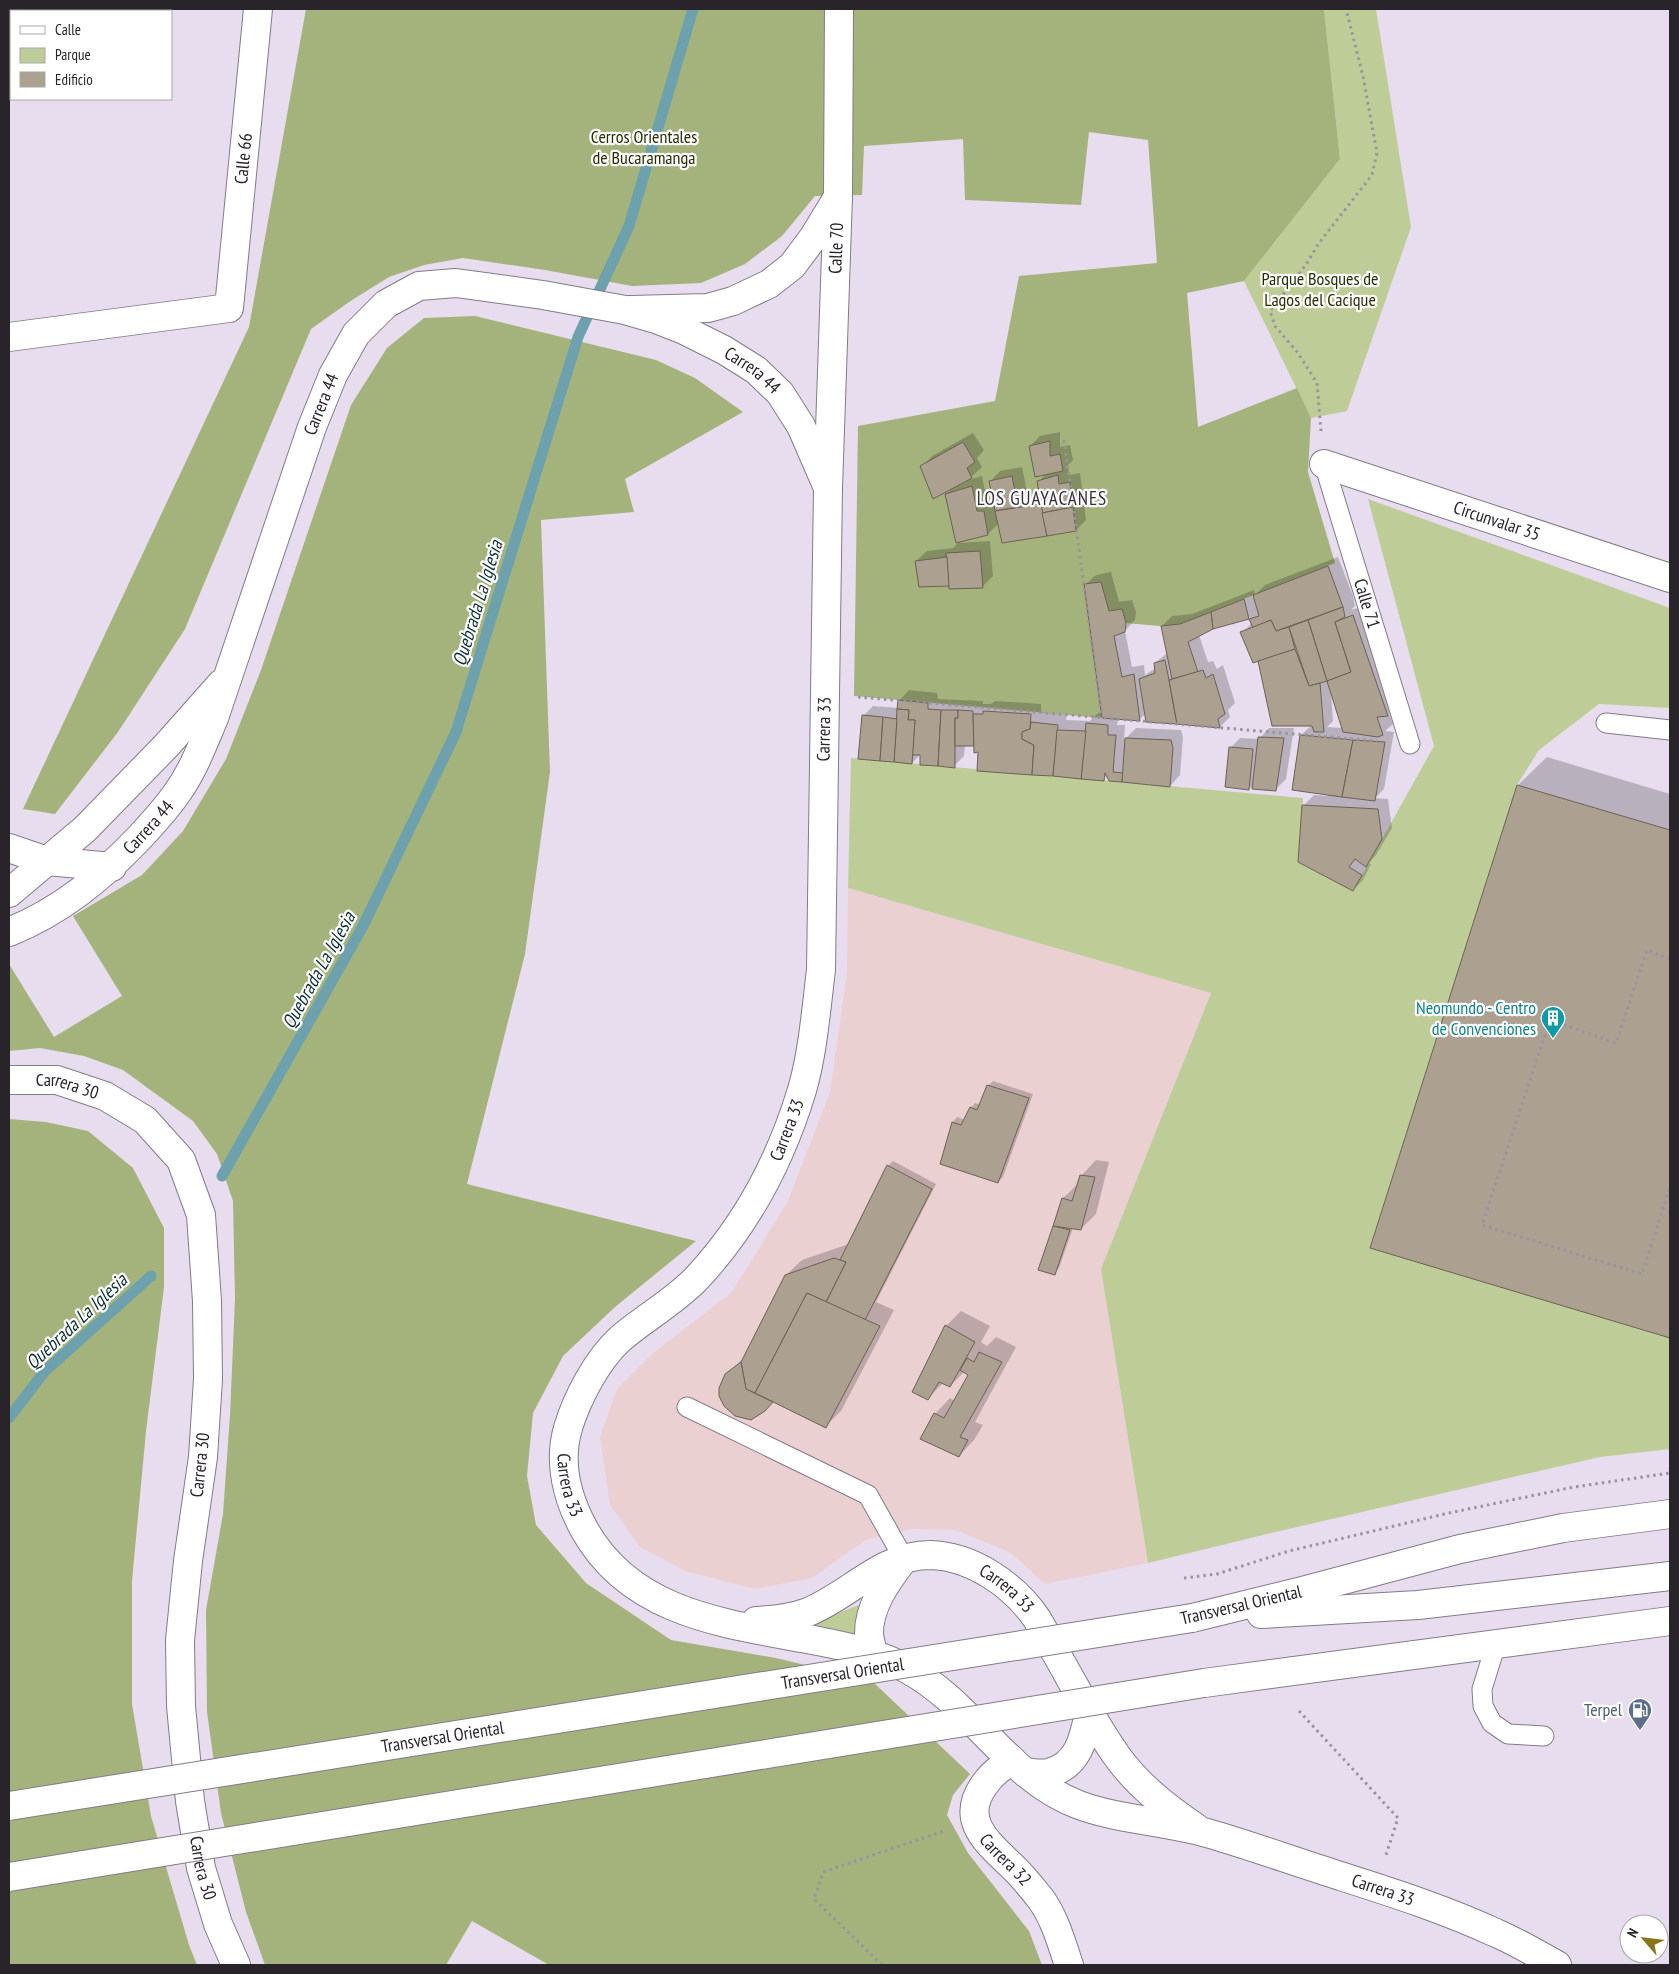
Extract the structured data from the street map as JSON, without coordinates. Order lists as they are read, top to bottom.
{
  "streets": {
    "main road": [
      "Calle 66",
      "Calle 70",
      "Carrera 44",
      "Circunvalar 35",
      "Carrera 33",
      "Carrera 30",
      "Transversal Oriental",
      "Carrera 32"
    ],
    "lane": ["Calle 71"]
  },
  "crossings": [
    ["Calle 70", "Carrera 44"],
    ["Calle 70", "Carrera 33"],
    ["Carrera 44", "Carrera 33"],
    ["Circunvalar 35", "Calle 71"],
    ["Carrera 33", "Carrera 32"]
  ],
  "districts": ["LOS GUAYACANES"],
  "water": ["Quebrada La Iglesia"],
  "parks": ["Cerros Orientales de Bucaramanga", "Parque Bosques de Lagos del Cacique"],
  "places": {
    "building": ["Neomundo - Centro de Convenciones"],
    "fuel station": ["Terpel"]
  },
  "legend": ["Calle", "Parque", "Edificio"],
  "north": "top left"
}
